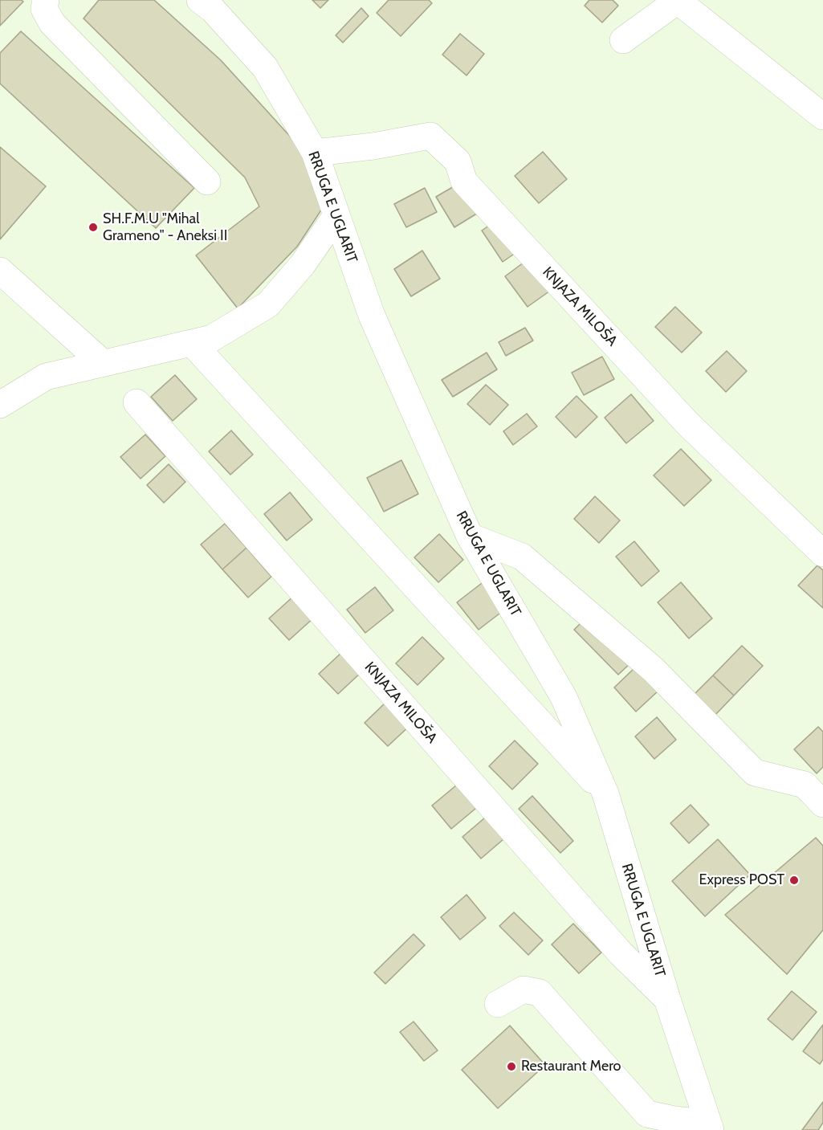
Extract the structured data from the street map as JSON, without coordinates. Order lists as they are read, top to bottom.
{
  "streets": {
    "street": ["RRUGA E UGLARIT", "KNJAZA MILOŠA"]
  },
  "crossings": [
    ["RRUGA E UGLARIT", "KNJAZA MILOŠA"]
  ],
  "places": ["SH.F.M.U \"Mihal Grameno\" - Aneksi II", "Express POST", "Restaurant Mero"]
}
